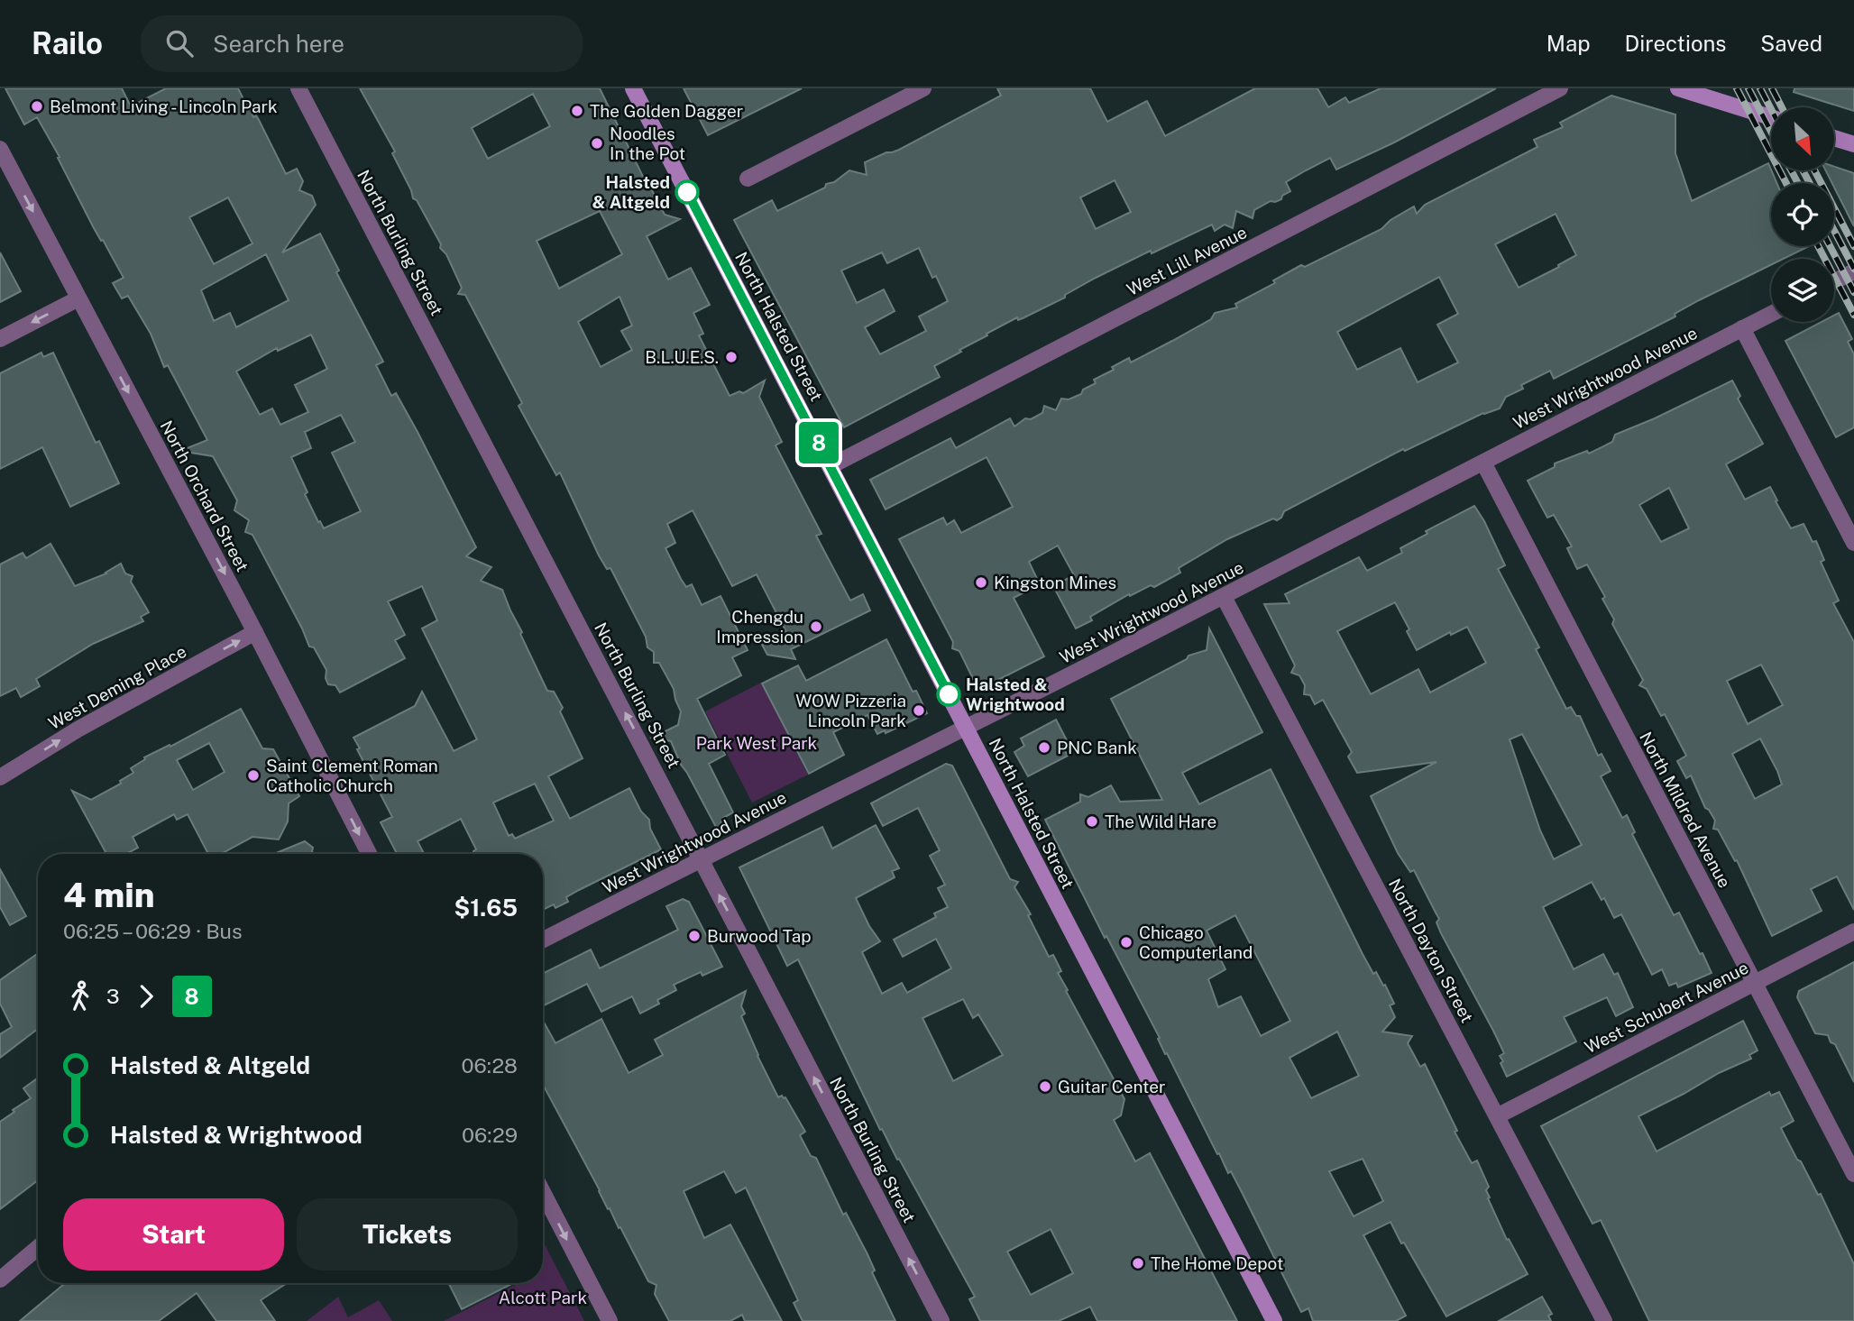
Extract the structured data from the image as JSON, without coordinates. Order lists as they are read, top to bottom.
{
  "streets": {
    "main road": ["North Halsted Street"],
    "street": [
      "North Burling Street",
      "West Lill Avenue",
      "West Wrightwood Avenue",
      "North Orchard Street",
      "West Deming Place",
      "North Mildred Avenue",
      "North Dayton Street",
      "West Schubert Avenue"
    ]
  },
  "crossings": [
    ["North Burling Street", "West Wrightwood Avenue"],
    ["West Lill Avenue", "North Halsted Street"],
    ["North Halsted Street", "West Wrightwood Avenue"],
    ["West Wrightwood Avenue", "North Mildred Avenue"],
    ["West Wrightwood Avenue", "North Dayton Street"],
    ["North Orchard Street", "West Deming Place"],
    ["North Mildred Avenue", "West Schubert Avenue"],
    ["North Dayton Street", "West Schubert Avenue"]
  ],
  "one_way": ["North Burling Street", "North Orchard Street", "West Deming Place"],
  "parks": ["Park West Park", "Alcott Park"],
  "places": [
    "Belmont Living - Lincoln Park",
    "The Golden Dagger",
    "Noodles In the Pot",
    "Halsted & Altgeld",
    "B.L.U.E.S.",
    "Kingston Mines",
    "Chengdu Impression",
    "Halsted & Wrightwood",
    "WOW Pizzeria Lincoln Park",
    "PNC Bank",
    "Saint Clement Roman Catholic Church",
    "The Wild Hare",
    "Burwood Tap",
    "Chicago Computerland",
    "Guitar Center",
    "The Home Depot"
  ],
  "lines": ["bus line 8"],
  "north": "bottom right",
  "page": {
    "header": "Railo",
    "search": "Search here",
    "nav": ["Map", "Directions", "Saved"],
    "on_map": "8",
    "heading": ["4 min", "06:25 – 06:29 · Bus", "$1.65"],
    "legs": ["3", "8"],
    "list": [
      {
        "name": "Halsted & Altgeld",
        "value": "06:28"
      },
      {
        "name": "Halsted & Wrightwood",
        "value": "06:29"
      }
    ],
    "buttons": ["Start", "Tickets"]
  }
}
